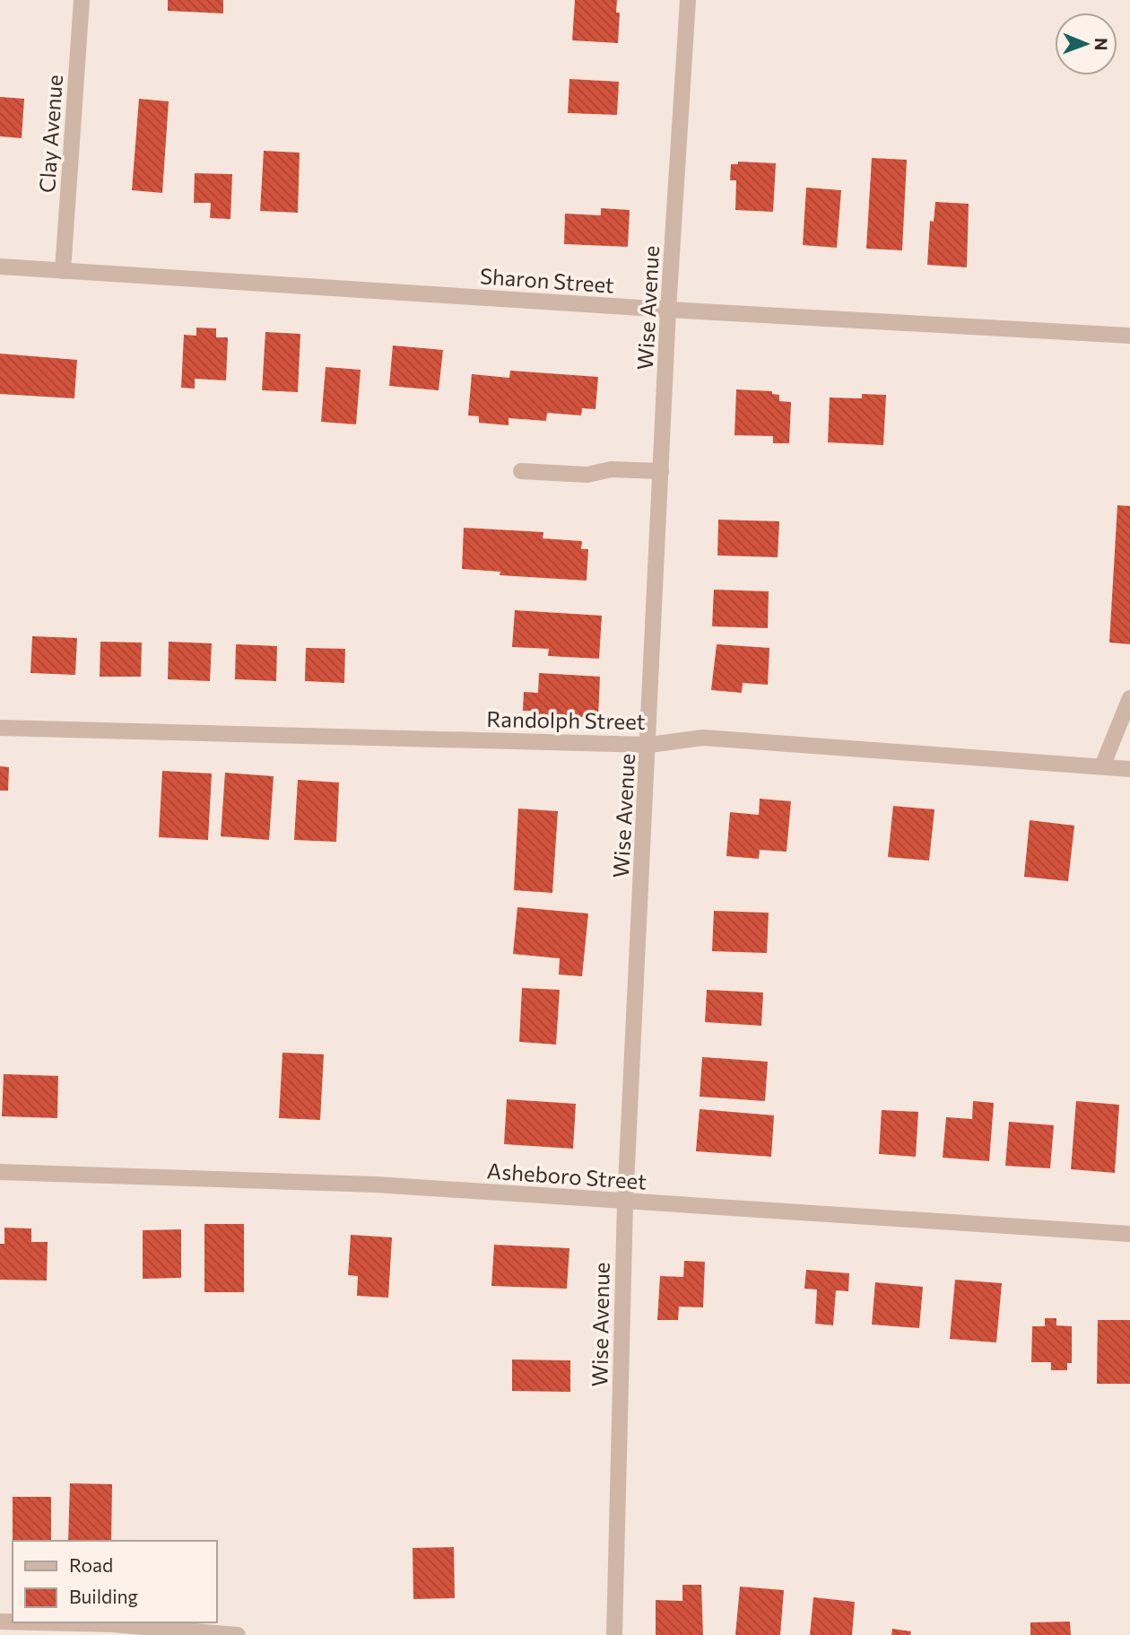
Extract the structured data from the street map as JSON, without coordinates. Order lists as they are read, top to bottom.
{
  "streets": {
    "street": [
      "Clay Avenue",
      "Sharon Street",
      "Wise Avenue",
      "Randolph Street",
      "Asheboro Street"
    ]
  },
  "crossings": [
    ["Clay Avenue", "Sharon Street"],
    ["Sharon Street", "Wise Avenue"],
    ["Wise Avenue", "Randolph Street"],
    ["Wise Avenue", "Asheboro Street"]
  ],
  "legend": ["Road", "Building"],
  "north": "right"
}
